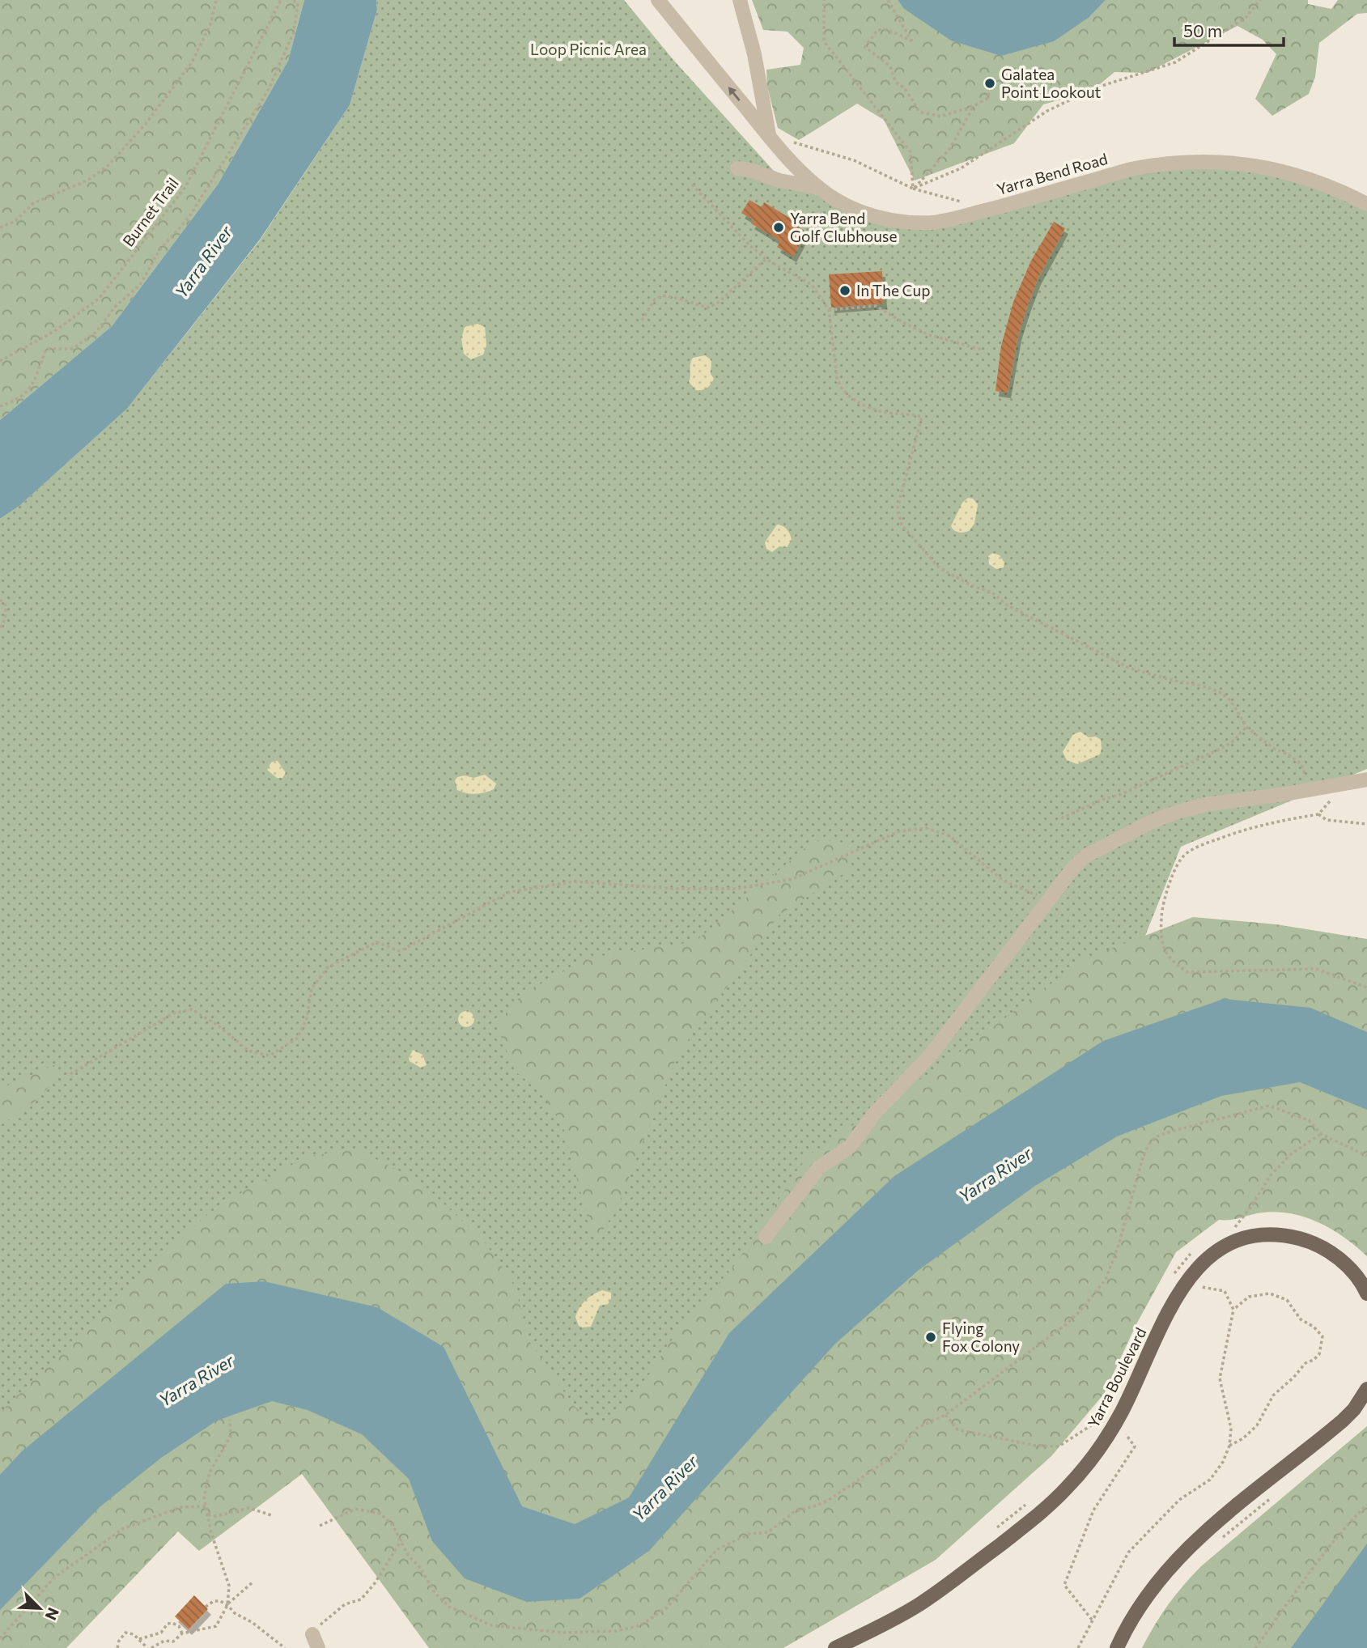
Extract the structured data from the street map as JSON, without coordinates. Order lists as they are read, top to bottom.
{
  "streets": {
    "main road": ["Yarra Boulevard"],
    "street": ["Yarra Bend Road"],
    "path": ["Burnet Trail"]
  },
  "water": ["Yarra River"],
  "parks": ["Loop Picnic Area"],
  "places": [
    "Galatea Point Lookout",
    "Yarra Bend Golf Clubhouse",
    "In The Cup",
    "Flying Fox Colony"
  ],
  "scale_bar": "50 m",
  "north": "bottom right"
}
